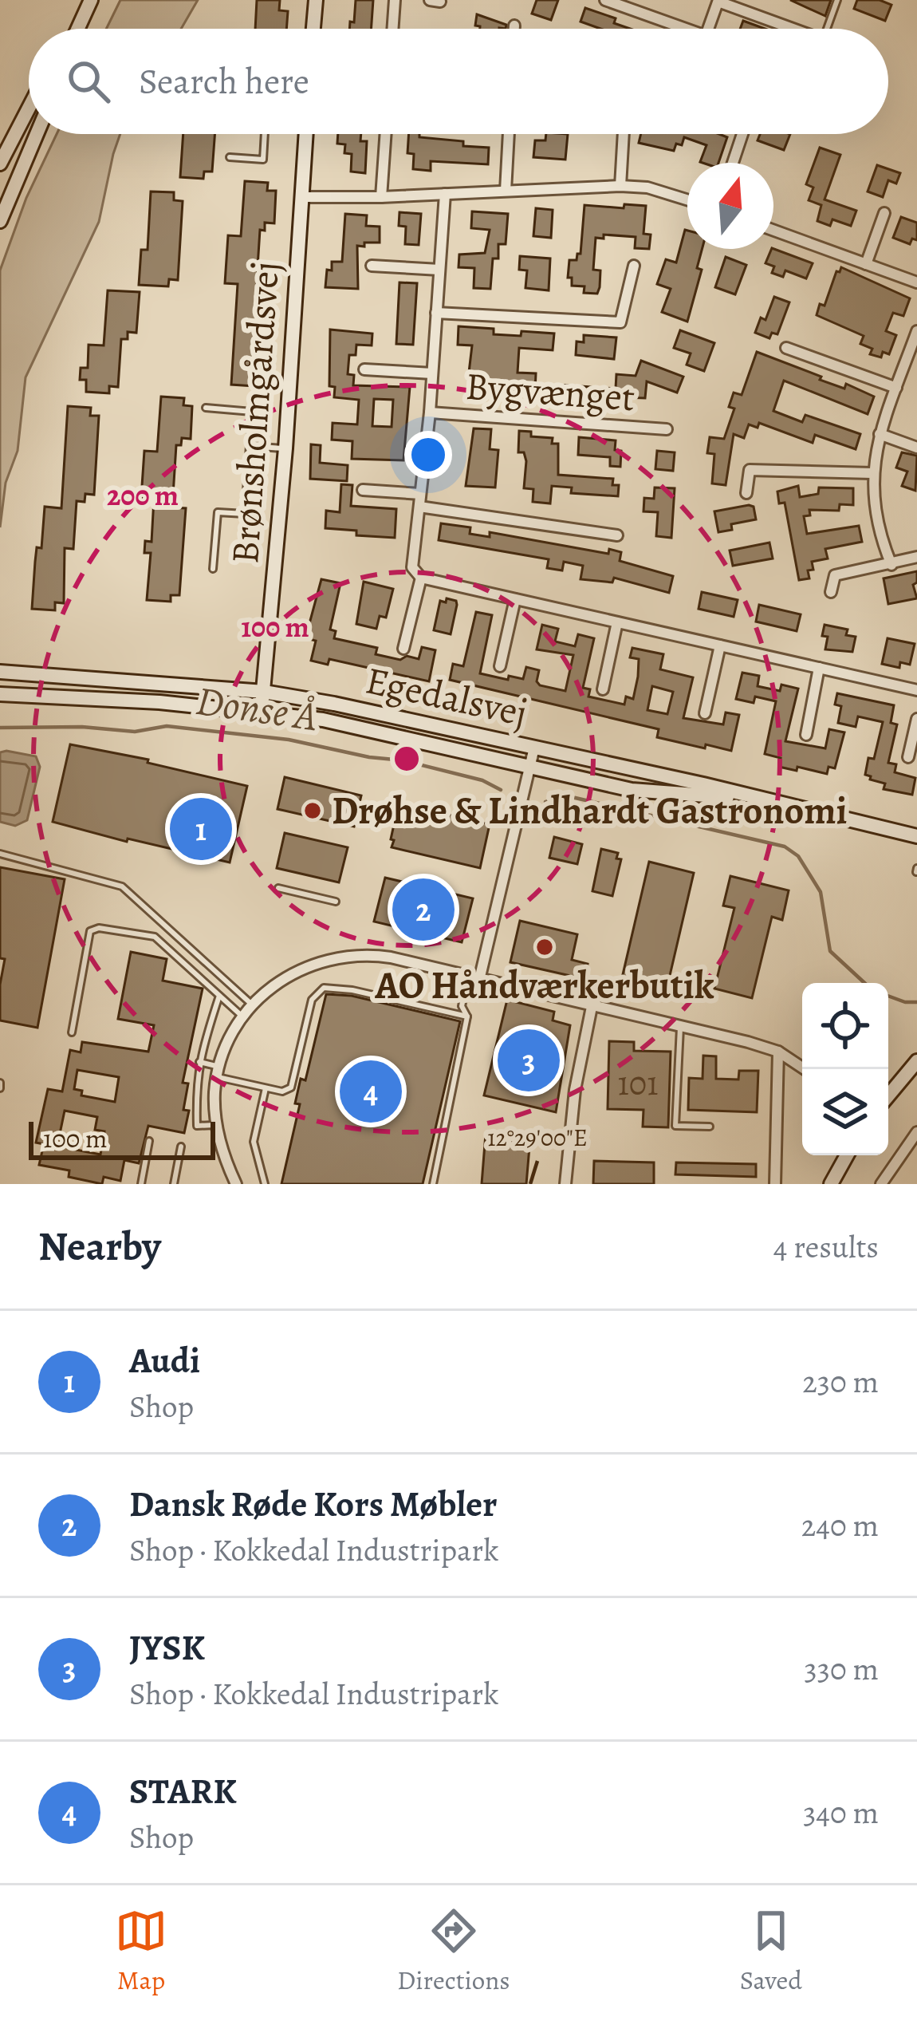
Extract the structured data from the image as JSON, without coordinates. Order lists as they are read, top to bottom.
{
  "streets": {
    "street": ["Bygvænget", "Brønsholmgårdsvej", "Egedalsvej"]
  },
  "crossings": [
    ["Brønsholmgårdsvej", "Egedalsvej"]
  ],
  "water": ["Donse Å"],
  "places": ["Drøhse & Lindhardt Gastronomi", "AO Håndværkerbutik"],
  "house_numbers": ["101"],
  "scale_bar": "100 m",
  "north": "top",
  "page": {
    "search": "Search here",
    "pins": [
      "1",
      "2",
      "3",
      "4"
    ],
    "scale": "100 m",
    "heading": ["Nearby", "4 results"],
    "list": [
      {
        "mark": "1",
        "name": "Audi",
        "note": "Shop",
        "value": "230 m"
      },
      {
        "mark": "2",
        "name": "Dansk Røde Kors Møbler",
        "note": "Shop · Kokkedal Industripark",
        "value": "240 m"
      },
      {
        "mark": "3",
        "name": "JYSK",
        "note": "Shop · Kokkedal Industripark",
        "value": "330 m"
      },
      {
        "mark": "4",
        "name": "STARK",
        "note": "Shop",
        "value": "340 m"
      }
    ],
    "nav": ["Map", "Directions", "Saved"]
  },
  "coordinates": ["12°29'00\"E"],
  "rings": ["200 m", "100 m"]
}
